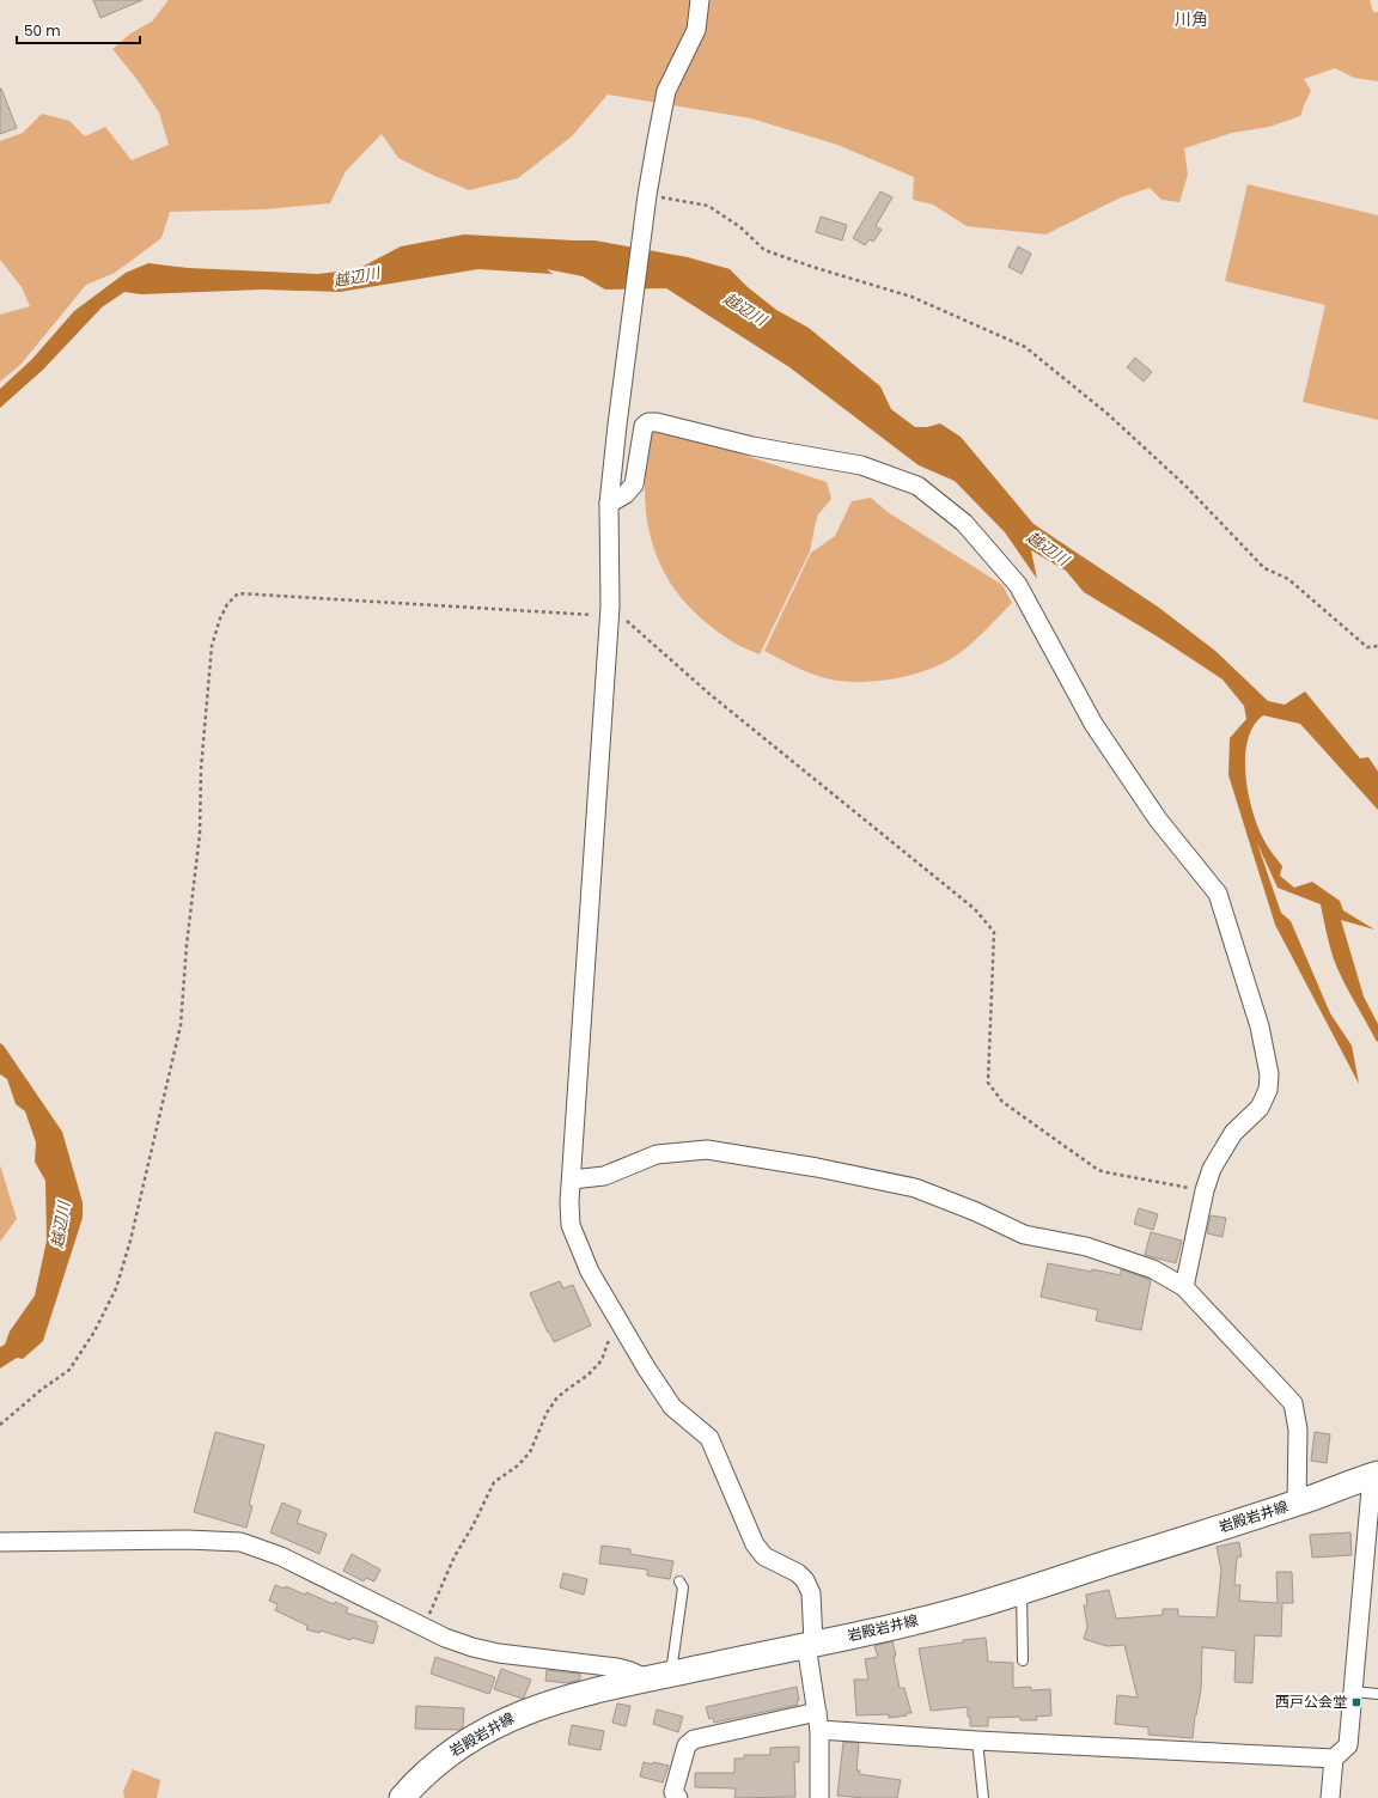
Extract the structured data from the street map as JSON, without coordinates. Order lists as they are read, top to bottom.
{
  "streets": {
    "main road": ["岩殿岩井線"]
  },
  "districts": ["川角"],
  "water": ["越辺川"],
  "places": {
    "transit": ["西戸公会堂"]
  },
  "scale_bar": "50 m"
}
